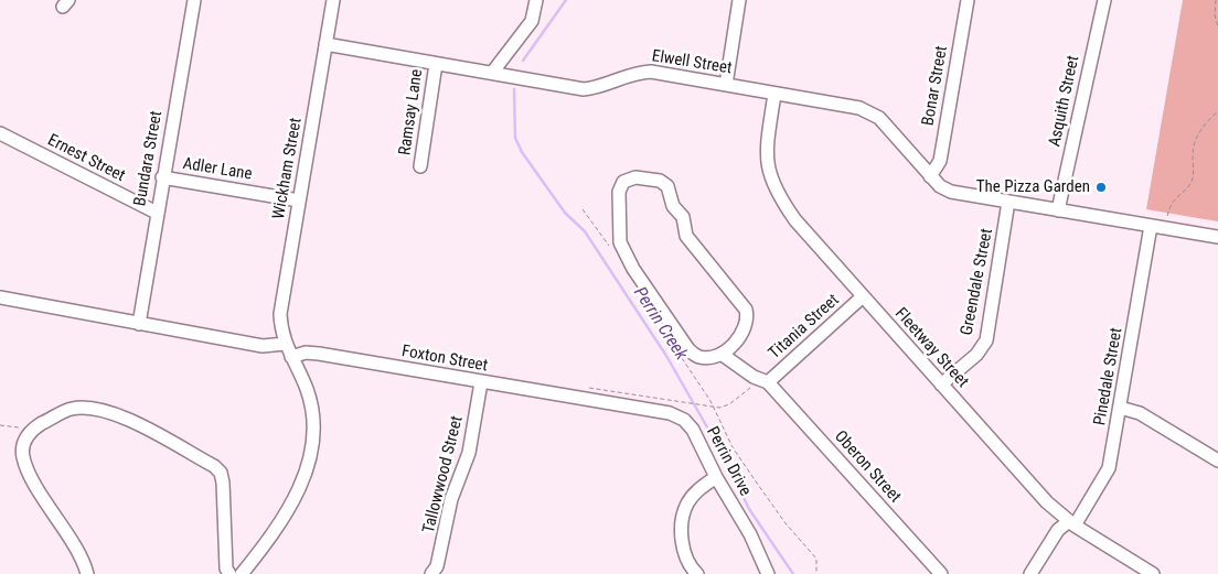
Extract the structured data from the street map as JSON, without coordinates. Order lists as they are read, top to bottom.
{
  "streets": {
    "street": [
      "Elwell Street",
      "Bonar Street",
      "Asquith Street",
      "Ramsay Lane",
      "Ernest Street",
      "Bundara Street",
      "Wickham Street",
      "Adler Lane",
      "Greendale Street",
      "Titania Street",
      "Fleetway Street",
      "Foxton Street",
      "Pinedale Street",
      "Perrin Drive",
      "Oberon Street",
      "Tallowwood Street"
    ]
  },
  "crossings": [
    ["Elwell Street", "Bonar Street"],
    ["Elwell Street", "Asquith Street"],
    ["Elwell Street", "Ramsay Lane"],
    ["Elwell Street", "Wickham Street"],
    ["Elwell Street", "Greendale Street"],
    ["Elwell Street", "Fleetway Street"],
    ["Elwell Street", "Pinedale Street"],
    ["Ernest Street", "Bundara Street"],
    ["Bundara Street", "Adler Lane"],
    ["Wickham Street", "Adler Lane"],
    ["Wickham Street", "Foxton Street"],
    ["Greendale Street", "Fleetway Street"],
    ["Titania Street", "Fleetway Street"],
    ["Titania Street", "Oberon Street"],
    ["Fleetway Street", "Pinedale Street"],
    ["Foxton Street", "Perrin Drive"],
    ["Foxton Street", "Tallowwood Street"]
  ],
  "water": ["Perrin Creek"],
  "places": ["The Pizza Garden"]
}
